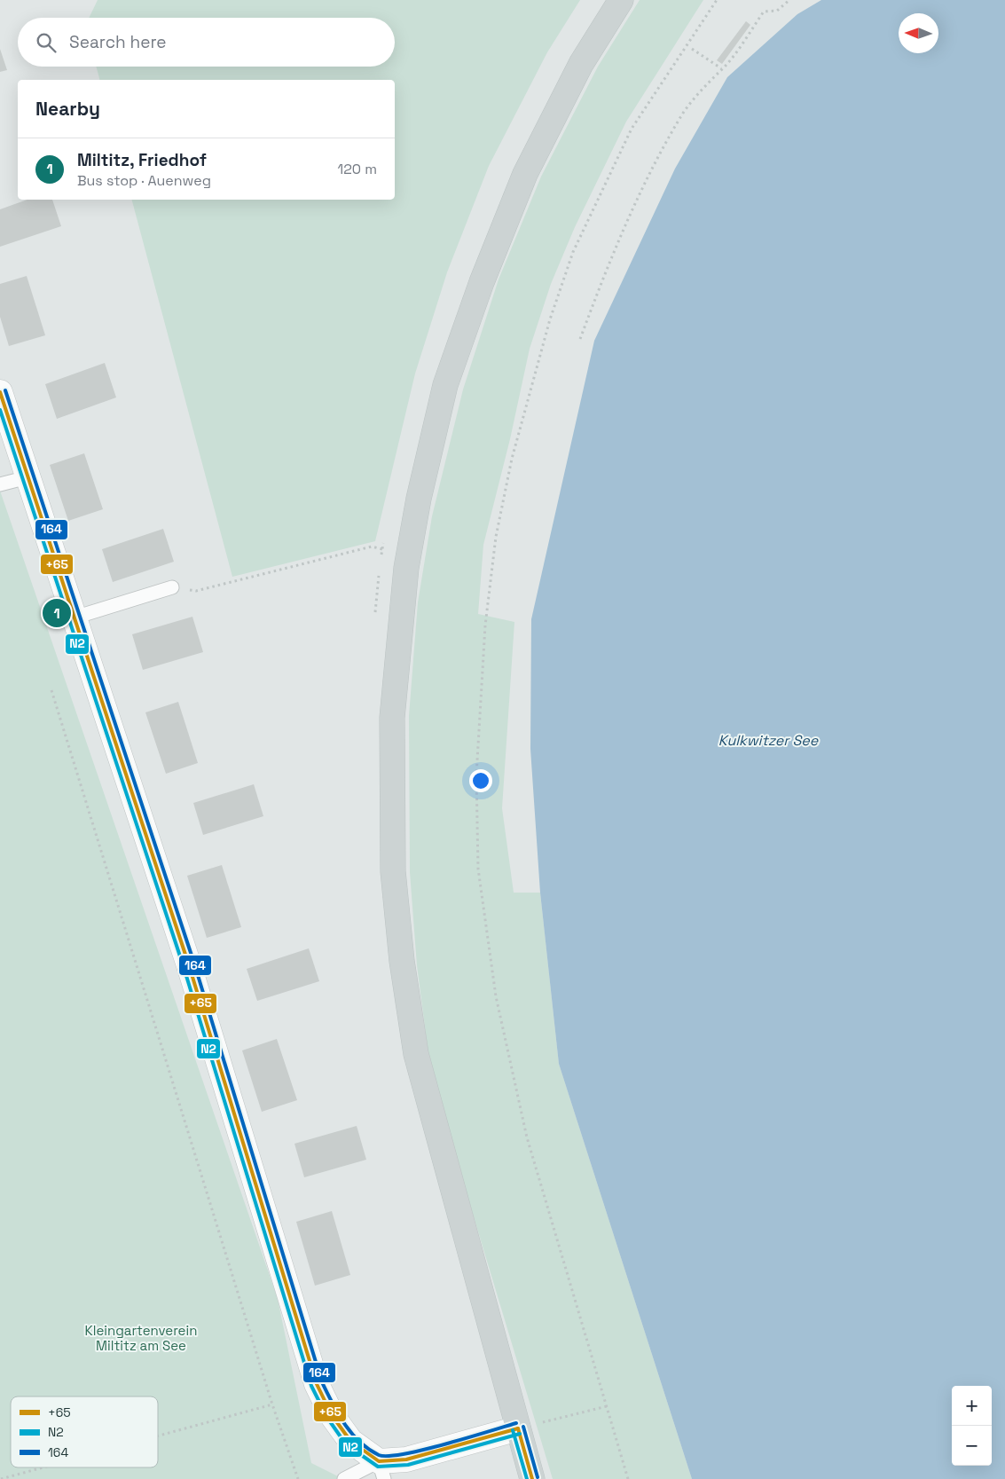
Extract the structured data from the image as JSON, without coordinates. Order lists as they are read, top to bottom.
{
  "water": ["Kulkwitzer See"],
  "parks": ["Kleingartenverein Miltitz am See"],
  "lines": ["transit line 164", "transit line +65", "transit line N2"],
  "legend": ["+65", "N2", "164"],
  "north": "left",
  "page": {
    "search": "Search here",
    "heading": "Nearby",
    "list": [
      {
        "mark": "1",
        "name": "Miltitz, Friedhof",
        "note": "Bus stop · Auenweg",
        "value": "120 m"
      }
    ],
    "pins": "1",
    "map_buttons": ["+", "−"]
  }
}
